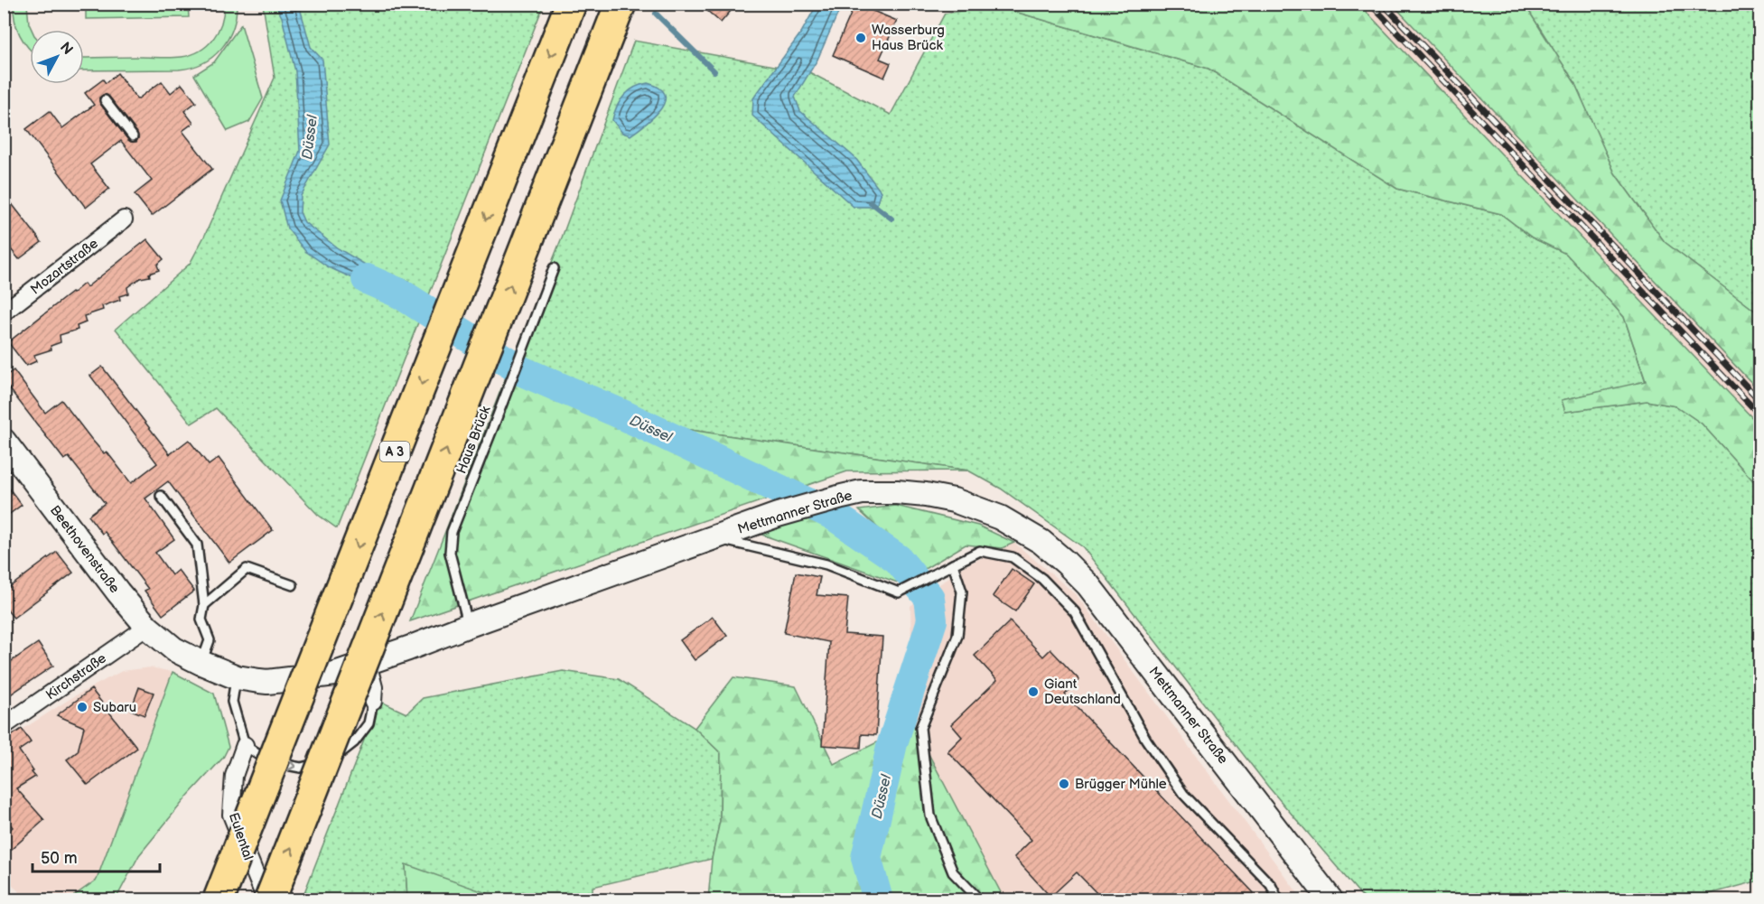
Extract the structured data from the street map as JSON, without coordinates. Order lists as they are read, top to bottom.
{
  "streets": {
    "highway": ["A 3"],
    "main road": ["Mettmanner Straße", "Beethovenstraße"],
    "street": ["Mozartstraße", "Kirchstraße", "Eulental"],
    "lane": ["Haus Brück"]
  },
  "crossings": [
    ["Haus Brück", "Mettmanner Straße"],
    ["Mettmanner Straße", "Beethovenstraße"],
    ["Beethovenstraße", "Kirchstraße"]
  ],
  "water": ["Düssel"],
  "places": [
    "Wasserburg Haus Brück",
    "Giant Deutschland",
    "Subaru",
    "Brügger Mühle"
  ],
  "scale_bar": "50 m",
  "north": "top right"
}
